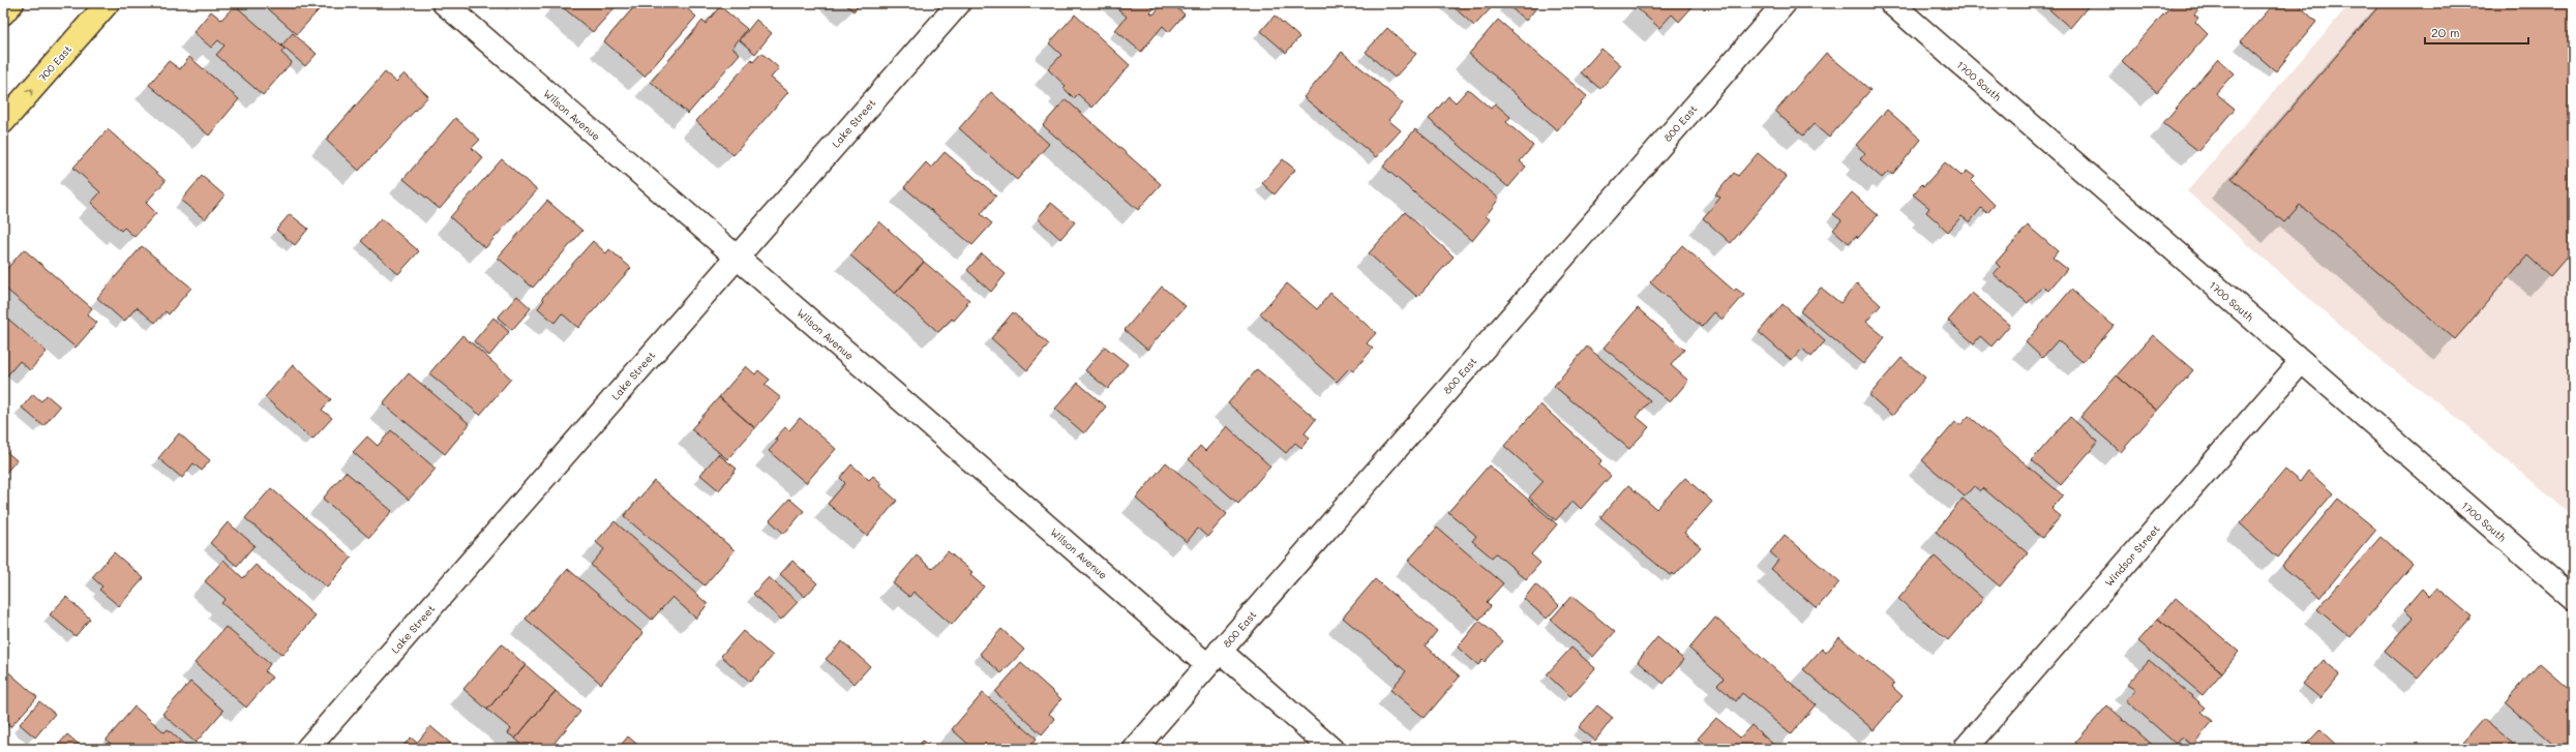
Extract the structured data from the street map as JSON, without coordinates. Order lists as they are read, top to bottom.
{
  "streets": {
    "main road": ["700 East"],
    "street": [
      "1700 South",
      "Wilson Avenue",
      "Lake Street",
      "800 East",
      "Windsor Street"
    ]
  },
  "crossings": [
    ["1700 South", "Windsor Street"],
    ["Wilson Avenue", "Lake Street"],
    ["Wilson Avenue", "800 East"]
  ],
  "one_way": ["700 East"],
  "scale_bar": "20 m"
}
